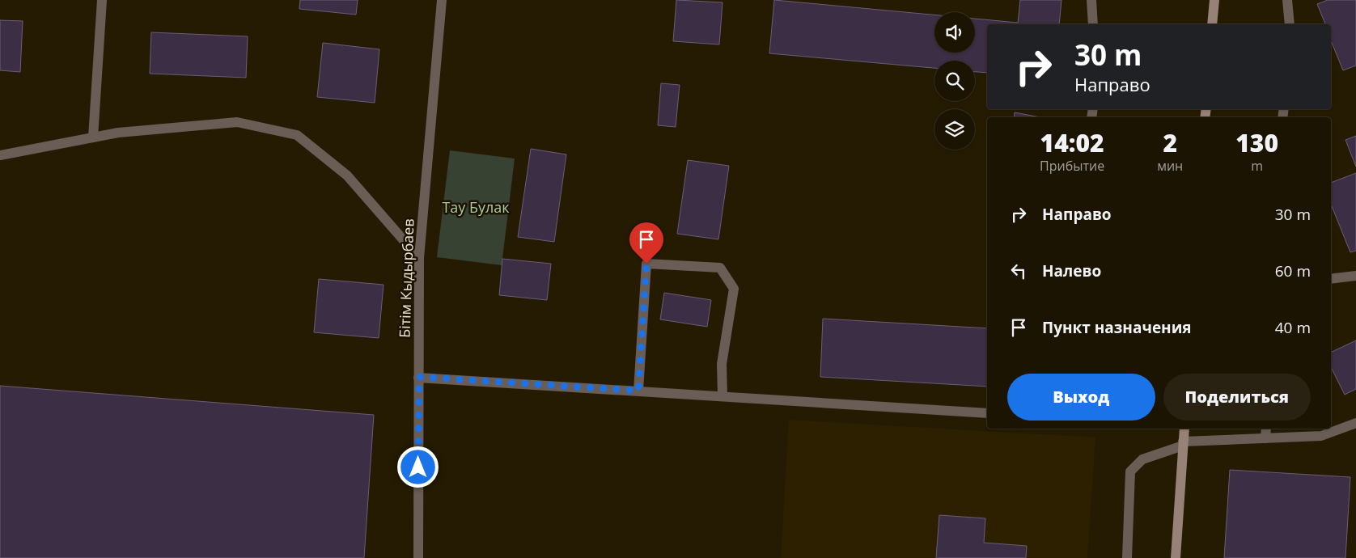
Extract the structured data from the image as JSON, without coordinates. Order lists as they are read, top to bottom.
{
  "streets": {
    "street": ["Бiтiм Кыдырбаев"]
  },
  "parks": ["Тау Булак"],
  "page": {
    "turn": ["30 m", "Направо"],
    "eta": [
      "14:02",
      "Прибытие",
      "2",
      "мин",
      "130",
      "m"
    ],
    "list": [
      {
        "name": "Направо",
        "value": "30 m"
      },
      {
        "name": "Налево",
        "value": "60 m"
      },
      {
        "name": "Пункт назначения",
        "value": "40 m"
      }
    ],
    "buttons": ["Выход", "Поделиться"]
  }
}
